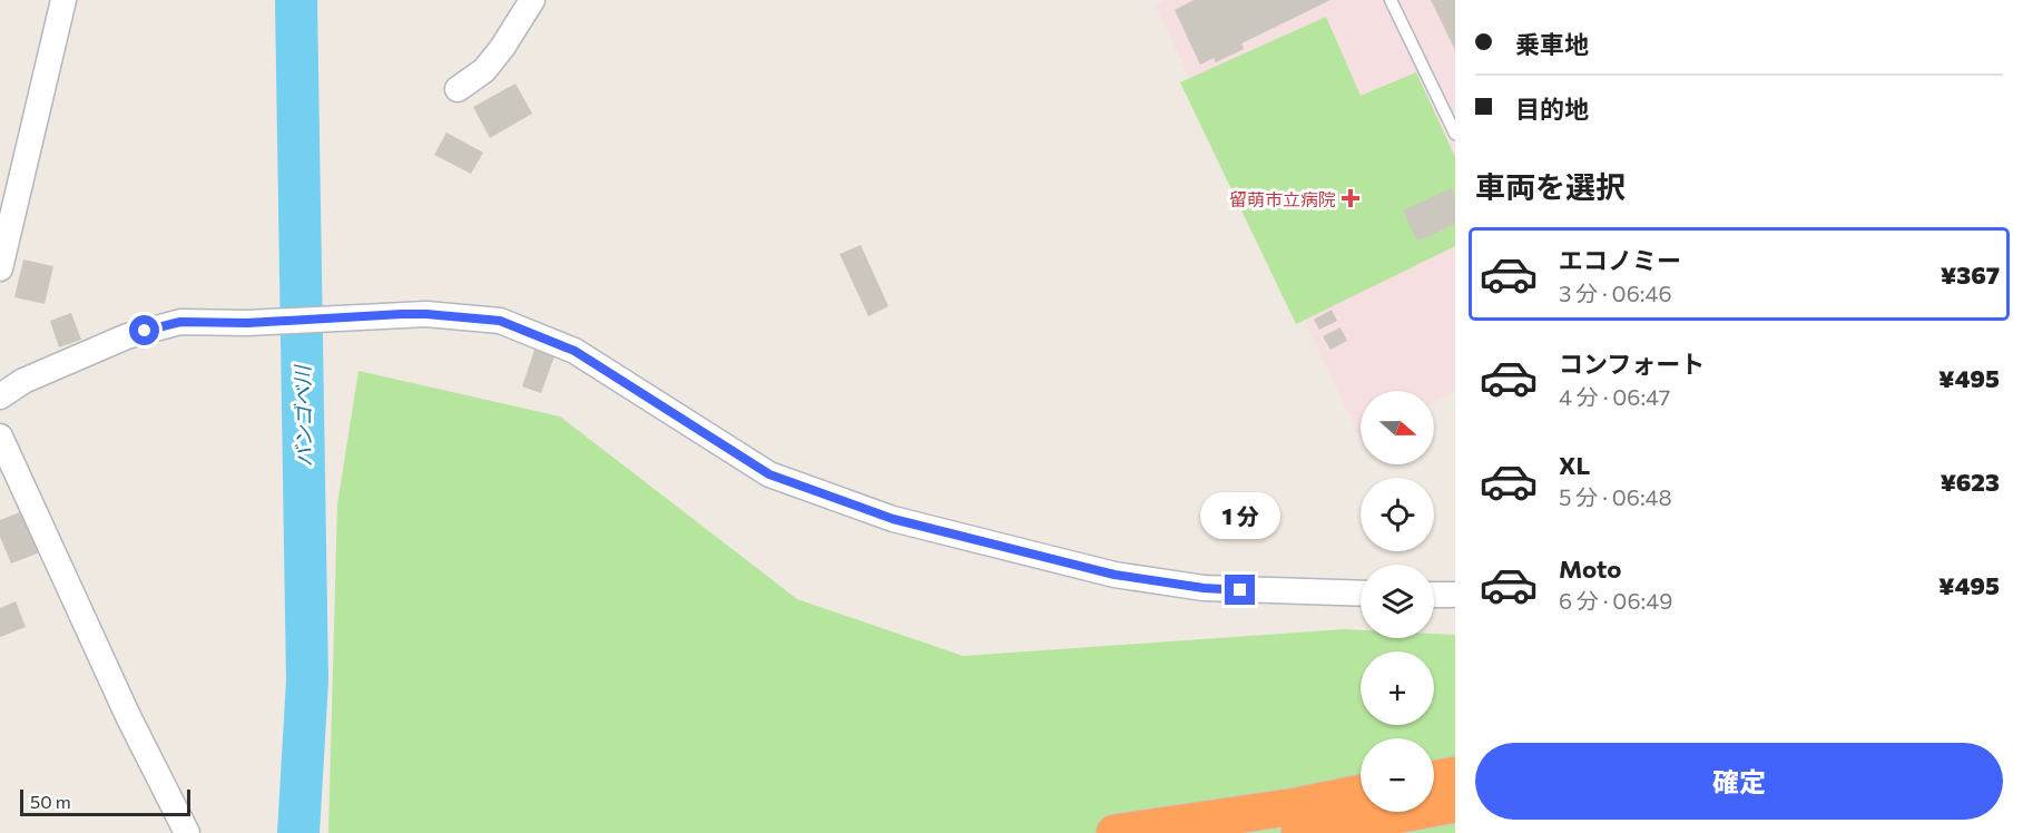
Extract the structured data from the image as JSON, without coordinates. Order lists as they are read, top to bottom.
{
  "water": ["バンゴベ川"],
  "places": {
    "health": ["留萌市立病院"]
  },
  "scale_bar": "50 m",
  "north": "right",
  "page": {
    "banner": ["乗車地", "目的地"],
    "heading": "車両を選択",
    "list": [
      {
        "name": "エコノミー",
        "note": "3 分 · 06:46",
        "value": "¥367"
      },
      {
        "name": "コンフォート",
        "note": "4 分 · 06:47",
        "value": "¥495"
      },
      {
        "name": "XL",
        "note": "5 分 · 06:48",
        "value": "¥623"
      },
      {
        "name": "Moto",
        "note": "6 分 · 06:49",
        "value": "¥495"
      }
    ],
    "map_buttons": ["+", "−"],
    "bubble": "1 分",
    "buttons": "確定",
    "scale": "50 m"
  }
}
